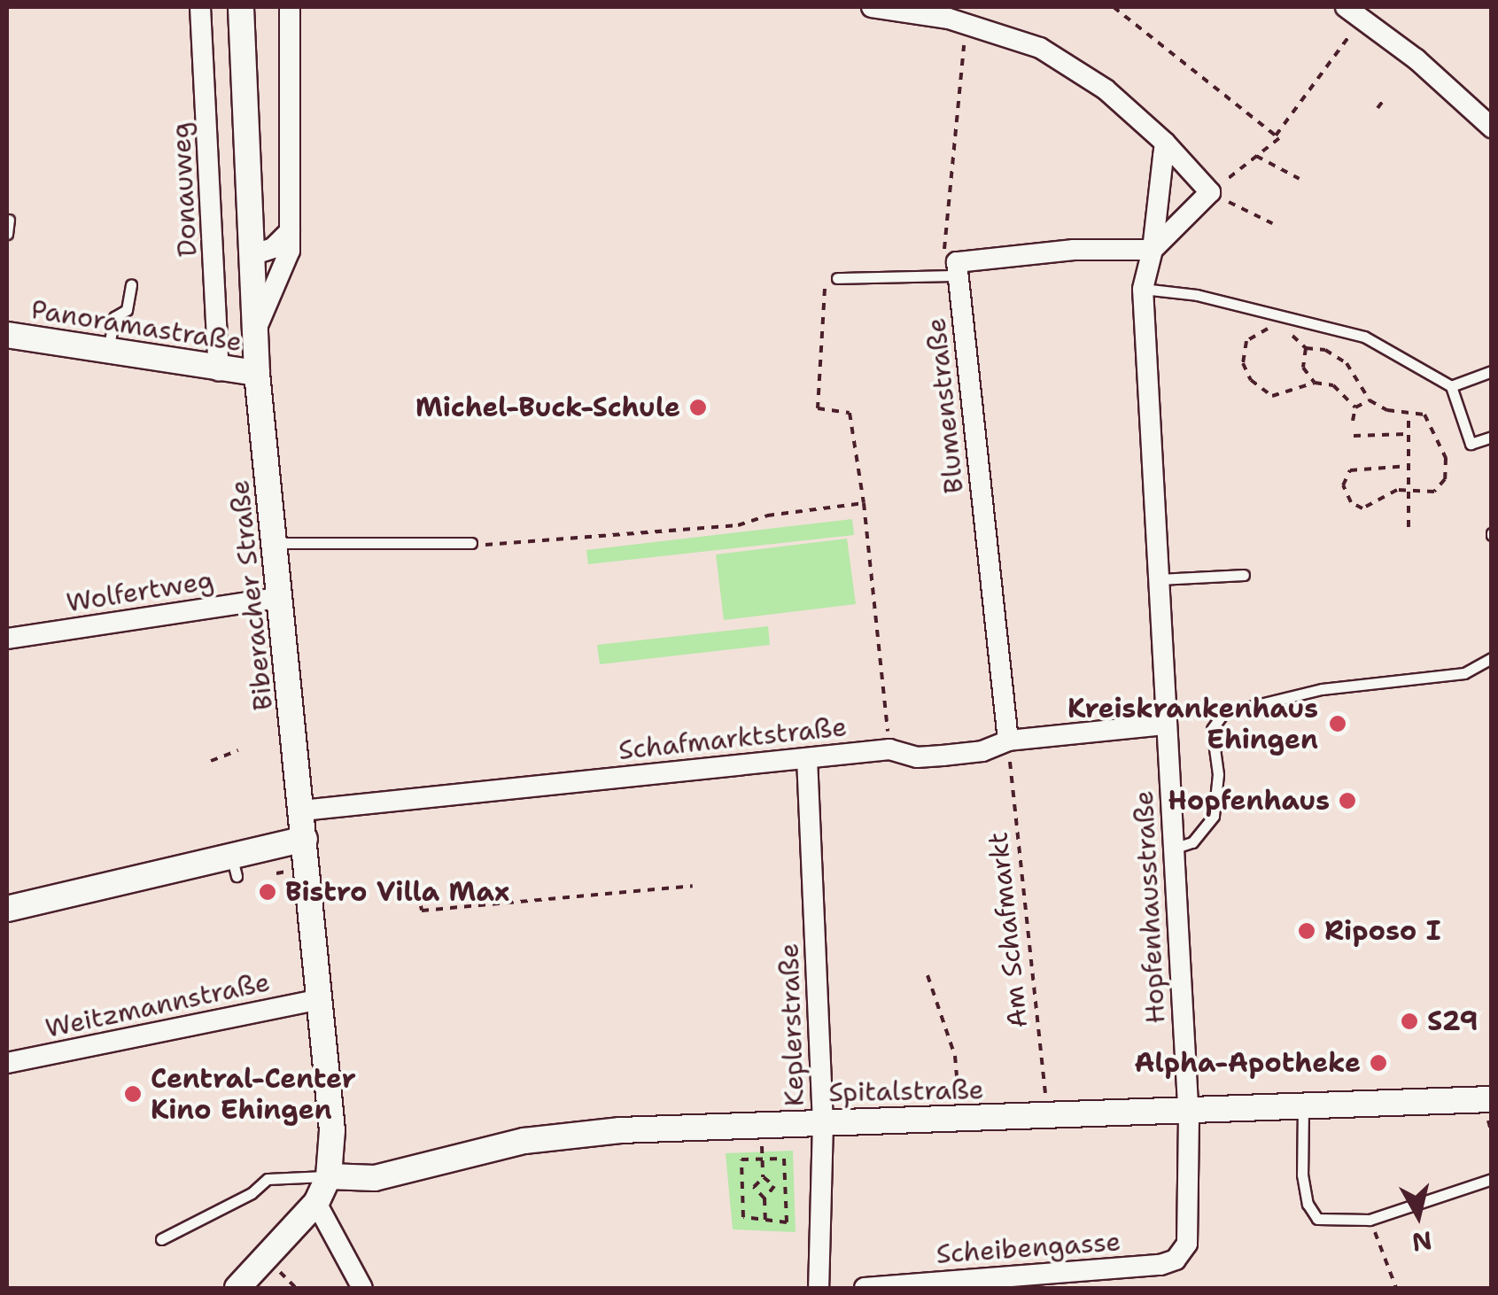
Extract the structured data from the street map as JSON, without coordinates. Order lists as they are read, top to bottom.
{
  "streets": {
    "street": [
      "Donauweg",
      "Panoramastraße",
      "Blumenstraße",
      "Wolfertweg",
      "Biberacher Straße",
      "Schafmarktstraße",
      "Hopfenhausstraße",
      "Weitzmannstraße",
      "Keplerstraße",
      "Spitalstraße",
      "Scheibengasse"
    ],
    "path": ["Am Schafmarkt"]
  },
  "crossings": [
    ["Donauweg", "Panoramastraße"],
    ["Panoramastraße", "Biberacher Straße"],
    ["Blumenstraße", "Schafmarktstraße"],
    ["Blumenstraße", "Am Schafmarkt"],
    ["Wolfertweg", "Biberacher Straße"],
    ["Biberacher Straße", "Schafmarktstraße"],
    ["Biberacher Straße", "Weitzmannstraße"],
    ["Biberacher Straße", "Spitalstraße"],
    ["Schafmarktstraße", "Hopfenhausstraße"],
    ["Schafmarktstraße", "Am Schafmarkt"],
    ["Schafmarktstraße", "Keplerstraße"],
    ["Hopfenhausstraße", "Spitalstraße"],
    ["Hopfenhausstraße", "Scheibengasse"],
    ["Am Schafmarkt", "Spitalstraße"],
    ["Keplerstraße", "Spitalstraße"]
  ],
  "places": [
    "Michel-Buck-Schule",
    "Kreiskrankenhaus Ehingen",
    "Hopfenhaus",
    "Bistro Villa Max",
    "Riposo I",
    "S29",
    "Alpha-Apotheke",
    "Central-Center Kino Ehingen"
  ],
  "north": "bottom"
}
